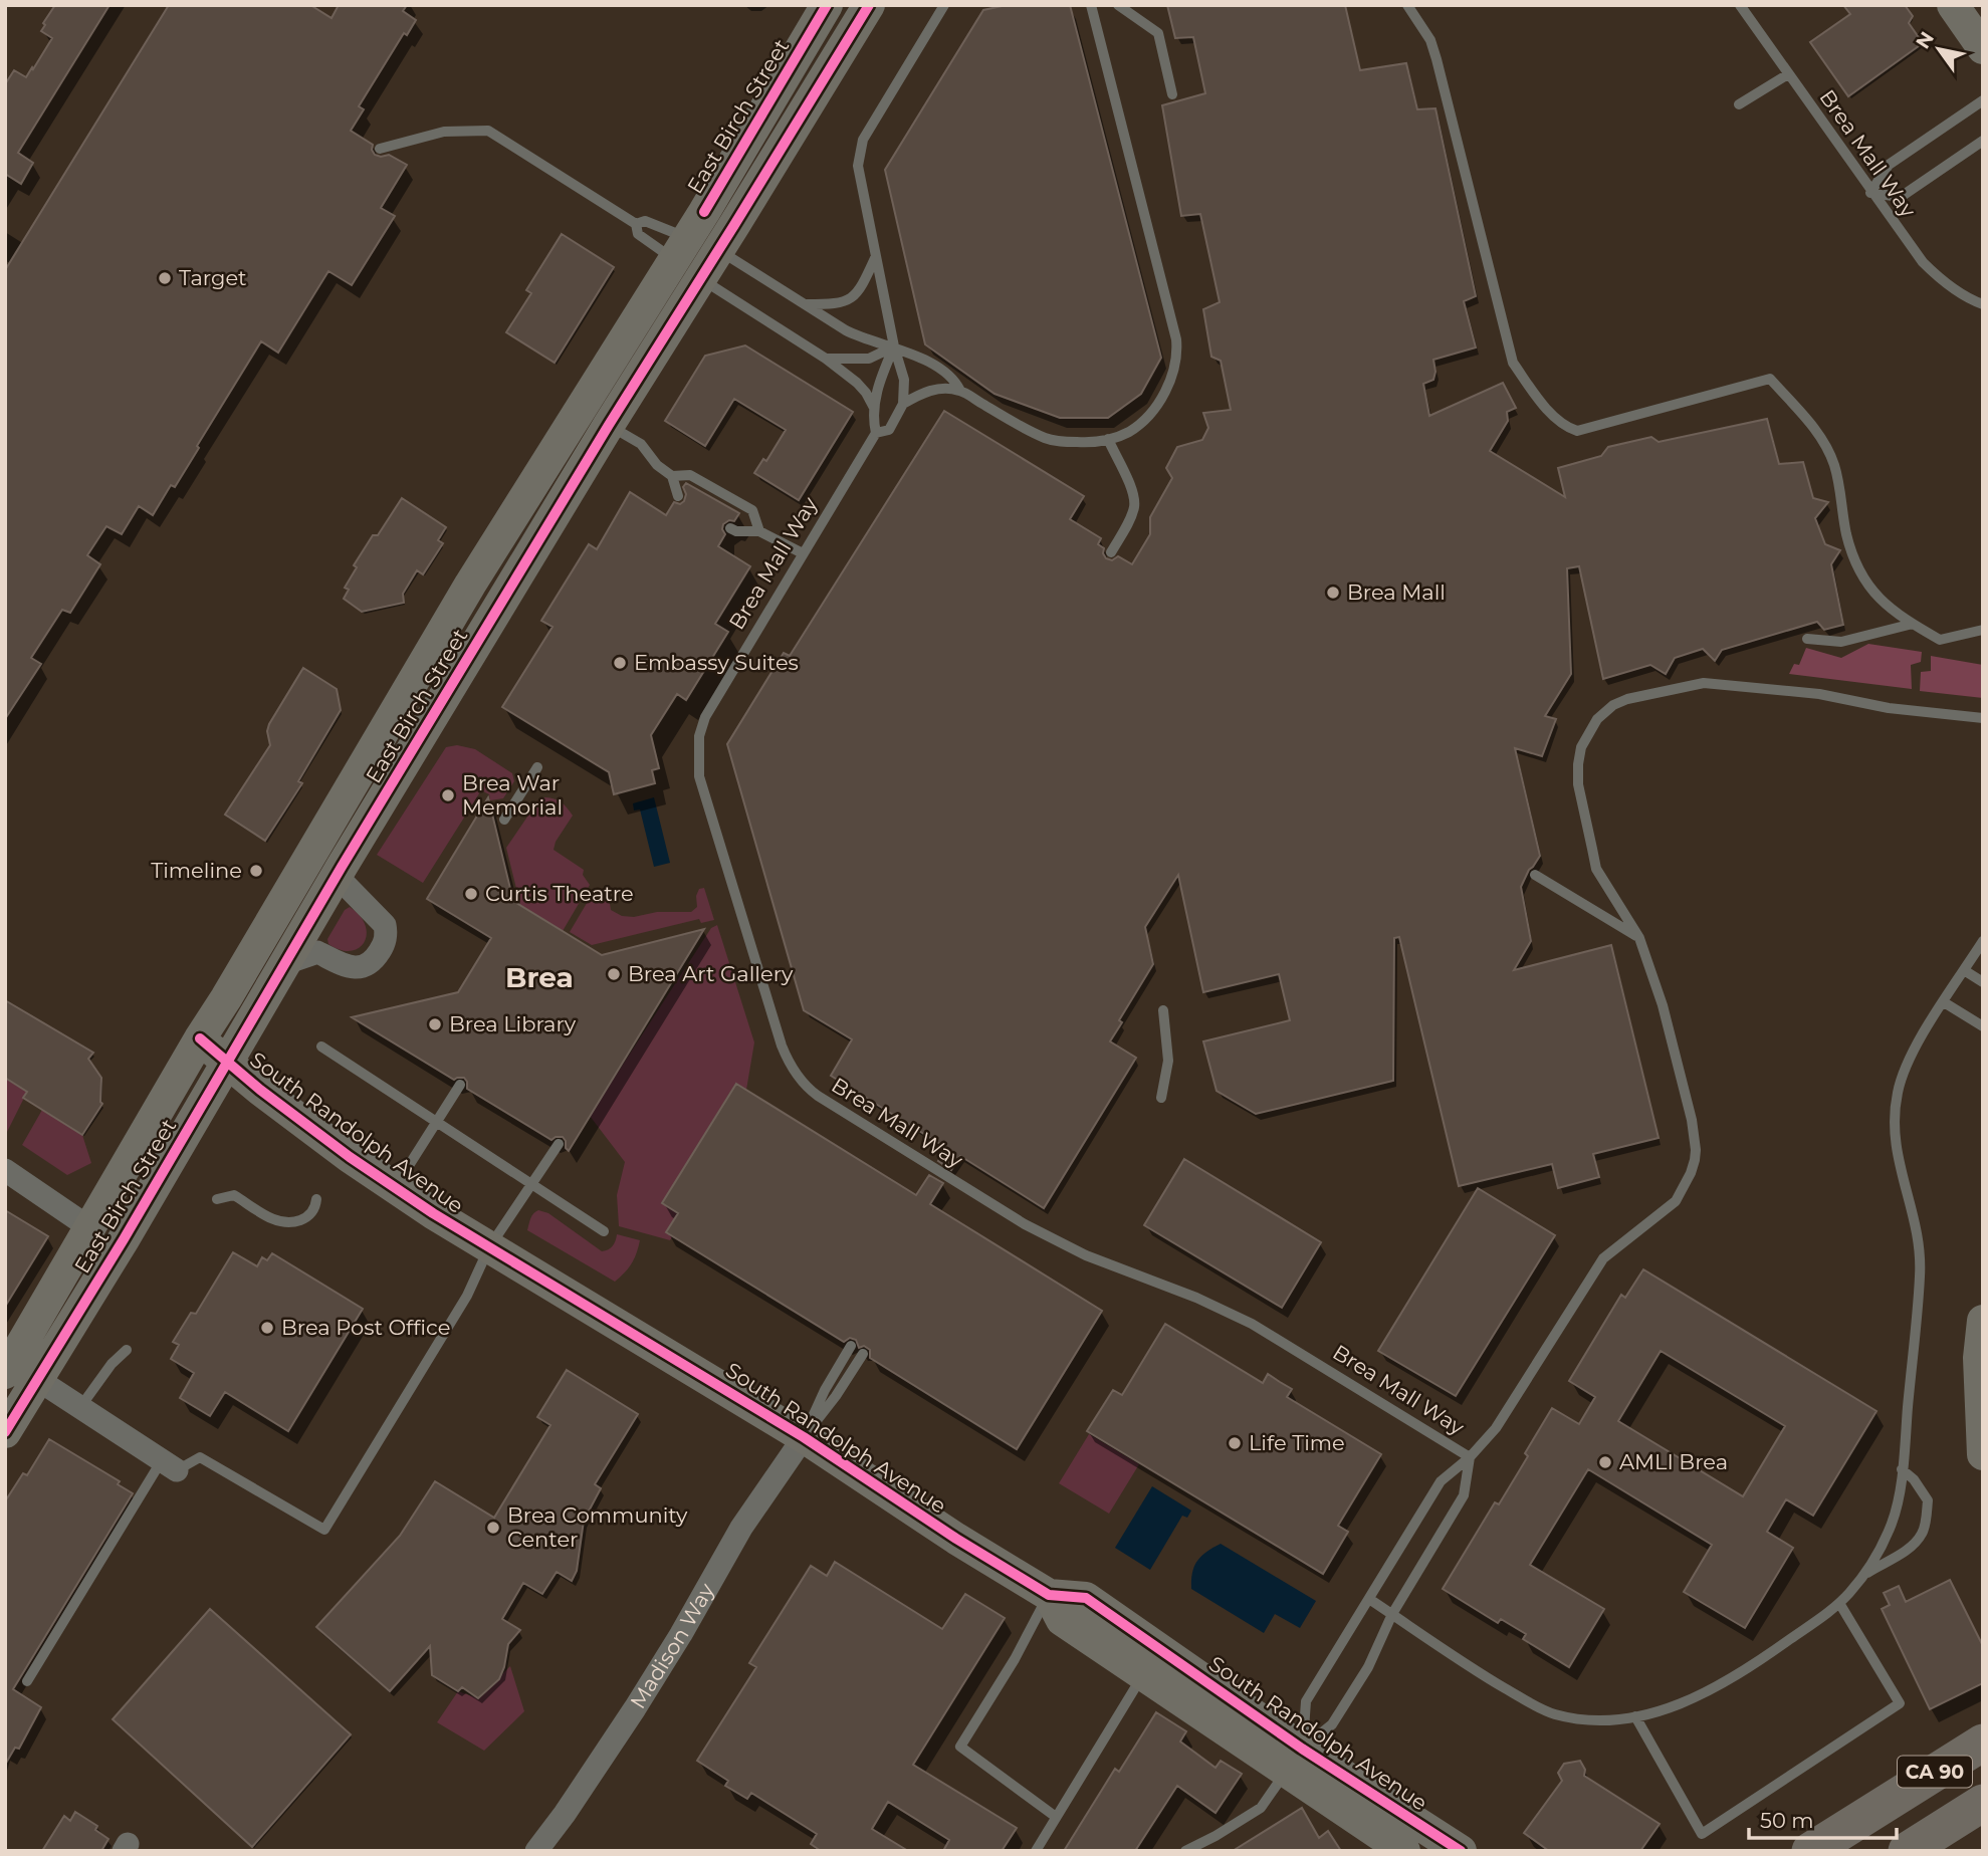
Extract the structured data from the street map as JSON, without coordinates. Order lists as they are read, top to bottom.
{
  "streets": {
    "main road": ["CA 90"],
    "street": ["East Birch Street", "South Randolph Avenue", "Madison Way"],
    "lane": ["Brea Mall Way"]
  },
  "crossings": [
    ["East Birch Street", "South Randolph Avenue"],
    ["Brea Mall Way", "South Randolph Avenue"],
    ["South Randolph Avenue", "Madison Way"]
  ],
  "districts": ["Brea"],
  "places": [
    "Target",
    "Brea Mall",
    "Embassy Suites",
    "Brea War Memorial",
    "Timeline",
    "Curtis Theatre",
    "Brea Art Gallery",
    "Brea Library",
    "Brea Post Office",
    "Life Time",
    "AMLI Brea",
    "Brea Community Center"
  ],
  "scale_bar": "50 m",
  "north": "top left"
}
